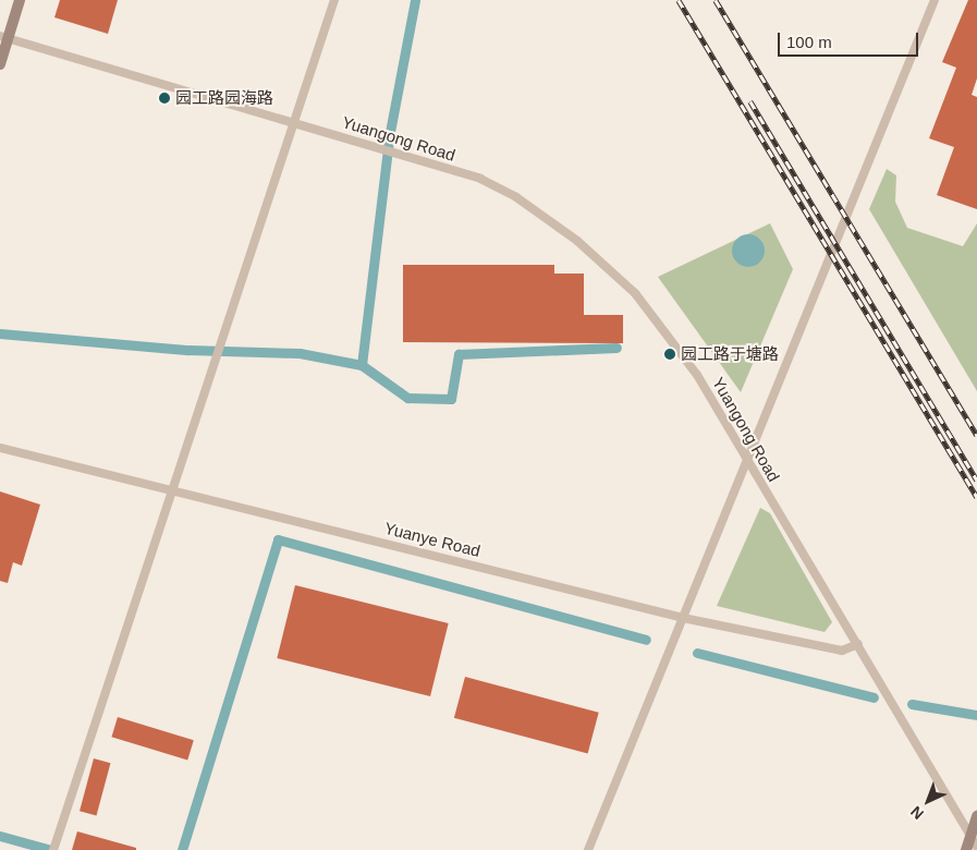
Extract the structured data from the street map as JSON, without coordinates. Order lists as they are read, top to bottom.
{
  "streets": {
    "street": ["Yuangong Road", "Yuanye Road"]
  },
  "crossings": [
    ["Yuangong Road", "Yuanye Road"]
  ],
  "places": ["园工路园海路", "园工路于塘路"],
  "scale_bar": "100 m",
  "north": "bottom left"
}
